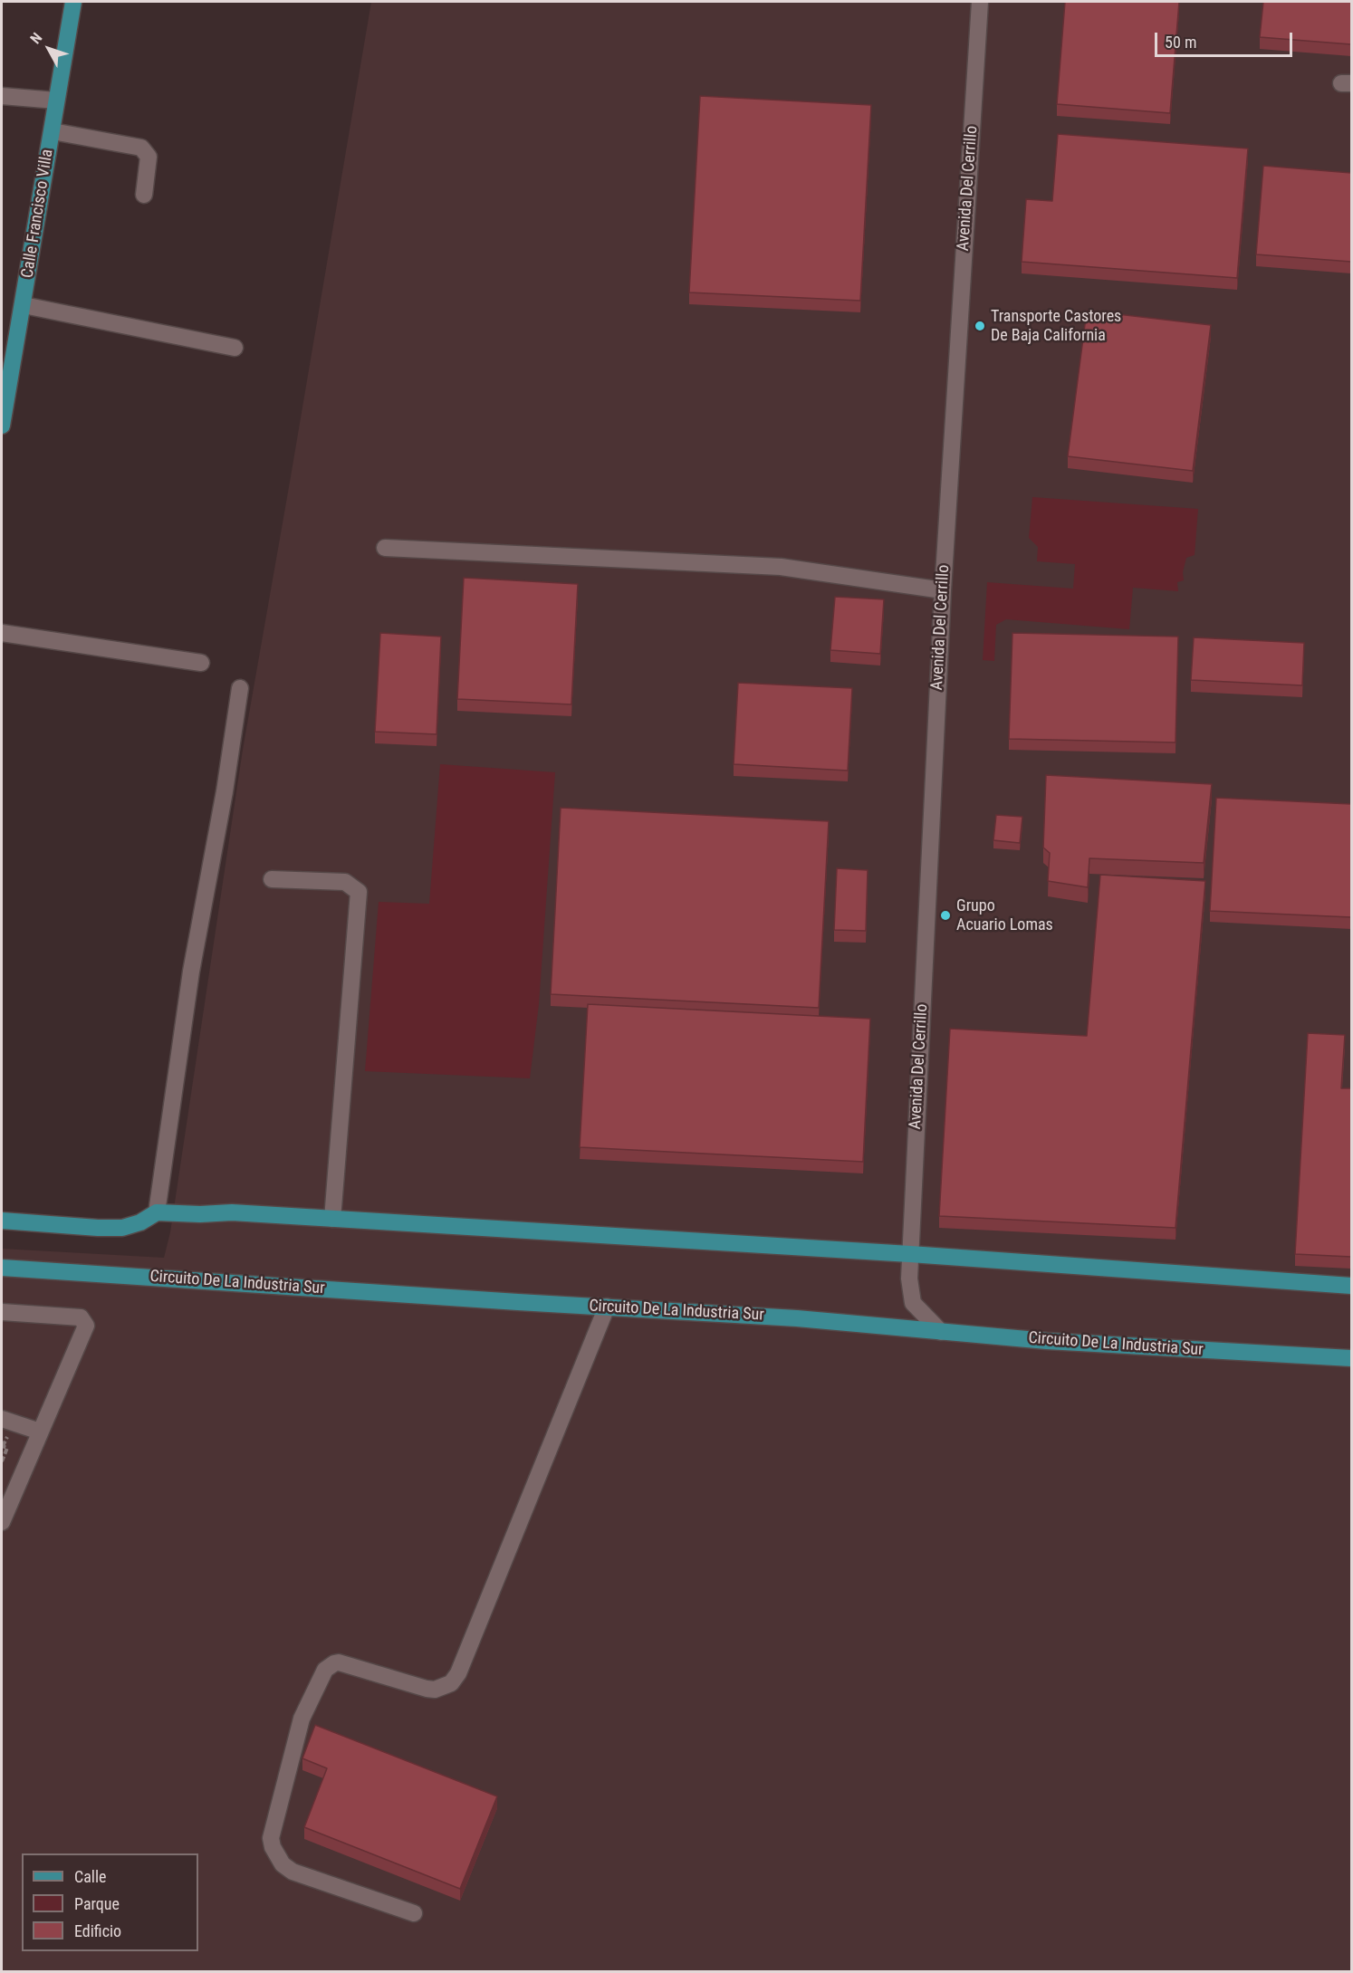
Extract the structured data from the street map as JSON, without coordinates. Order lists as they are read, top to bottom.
{
  "streets": {
    "main road": ["Calle Francisco Villa", "Circuito De La Industria Sur"],
    "street": ["Avenida Del Cerrillo"]
  },
  "crossings": [
    ["Avenida Del Cerrillo", "Circuito De La Industria Sur"]
  ],
  "places": ["Transporte Castores De Baja California", "Grupo Acuario Lomas"],
  "legend": ["Calle", "Parque", "Edificio"],
  "scale_bar": "50 m",
  "north": "top left"
}
